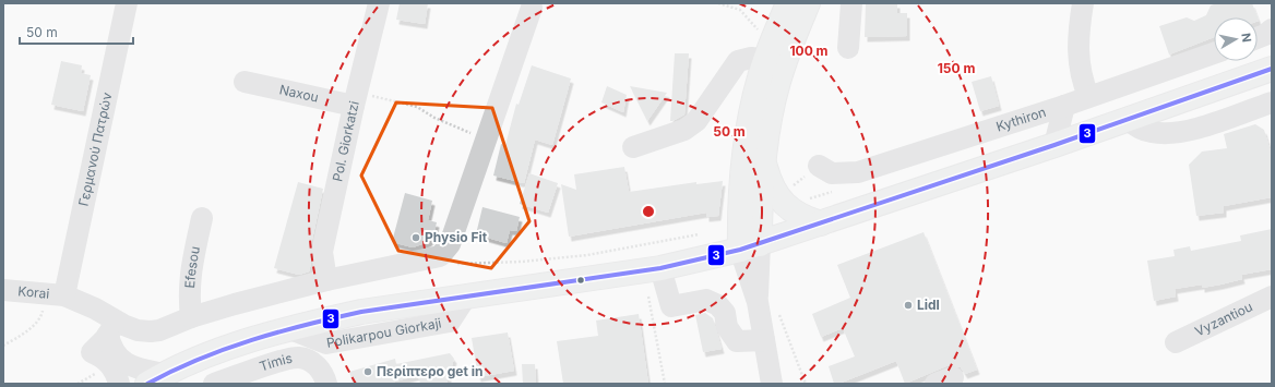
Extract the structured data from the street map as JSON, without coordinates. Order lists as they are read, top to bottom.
{
  "streets": {
    "street": [
      "Naxou",
      "Kythiron",
      "Pol. Giorkatzi",
      "Γερμανού Πατρών",
      "Efesou",
      "Korai",
      "Vyzantiou",
      "Timis"
    ]
  },
  "crossings": [
    ["Naxou", "Pol. Giorkatzi"],
    ["Pol. Giorkatzi", "Korai"],
    ["Γερμανού Πατρών", "Korai"],
    ["Efesou", "Korai"]
  ],
  "places": ["Physio Fit", "Lidl", "Περίπτερο get in"],
  "lines": ["transit line 3"],
  "scale_bar": "50 m",
  "north": "right",
  "rings": ["100 m", "150 m", "50 m"]
}
